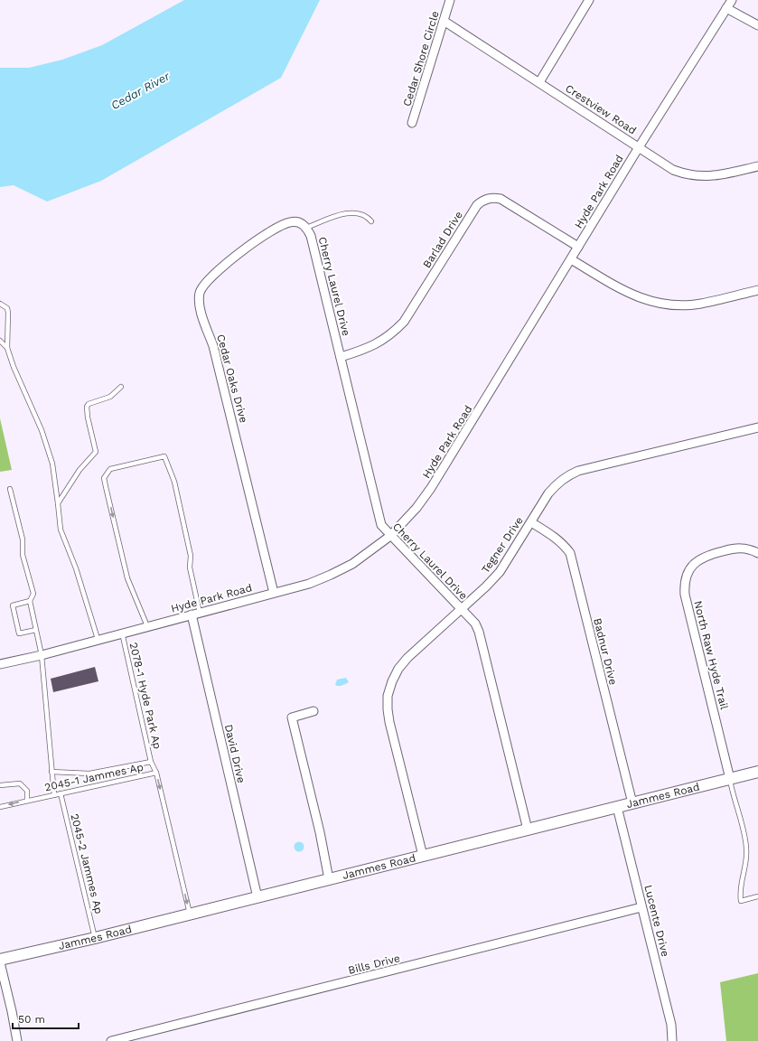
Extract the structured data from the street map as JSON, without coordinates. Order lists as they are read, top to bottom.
{
  "streets": {
    "street": [
      "Cedar Shore Circle",
      "Crestview Road",
      "Hyde Park Road",
      "Barlad Drive",
      "Cherry Laurel Drive",
      "Cedar Oaks Drive",
      "Tegner Drive",
      "Badnur Drive",
      "North Raw Hyde Trail",
      "David Drive",
      "Jammes Road",
      "Lucente Drive",
      "Bills Drive"
    ],
    "lane": ["2078-1 Hyde Park Ap", "2045-1 Jammes Ap", "2045-2 Jammes Ap"]
  },
  "crossings": [
    ["Cedar Shore Circle", "Crestview Road"],
    ["Crestview Road", "Hyde Park Road"],
    ["Hyde Park Road", "Barlad Drive"],
    ["Hyde Park Road", "Cherry Laurel Drive"],
    ["Hyde Park Road", "Cedar Oaks Drive"],
    ["Hyde Park Road", "2078-1 Hyde Park Ap"],
    ["Hyde Park Road", "David Drive"],
    ["Barlad Drive", "Cherry Laurel Drive"],
    ["Cherry Laurel Drive", "Cedar Oaks Drive"],
    ["Cherry Laurel Drive", "Tegner Drive"],
    ["Cherry Laurel Drive", "Jammes Road"],
    ["Tegner Drive", "Badnur Drive"],
    ["Tegner Drive", "Jammes Road"],
    ["Badnur Drive", "Jammes Road"],
    ["North Raw Hyde Trail", "Jammes Road"],
    ["David Drive", "Jammes Road"],
    ["2045-1 Jammes Ap", "Jammes Road"],
    ["2045-1 Jammes Ap", "2045-2 Jammes Ap"],
    ["Jammes Road", "2045-2 Jammes Ap"],
    ["Jammes Road", "Lucente Drive"],
    ["Lucente Drive", "Bills Drive"]
  ],
  "one_way": ["2045-1 Jammes Ap"],
  "water": ["Cedar River"],
  "scale_bar": "50 m"
}
